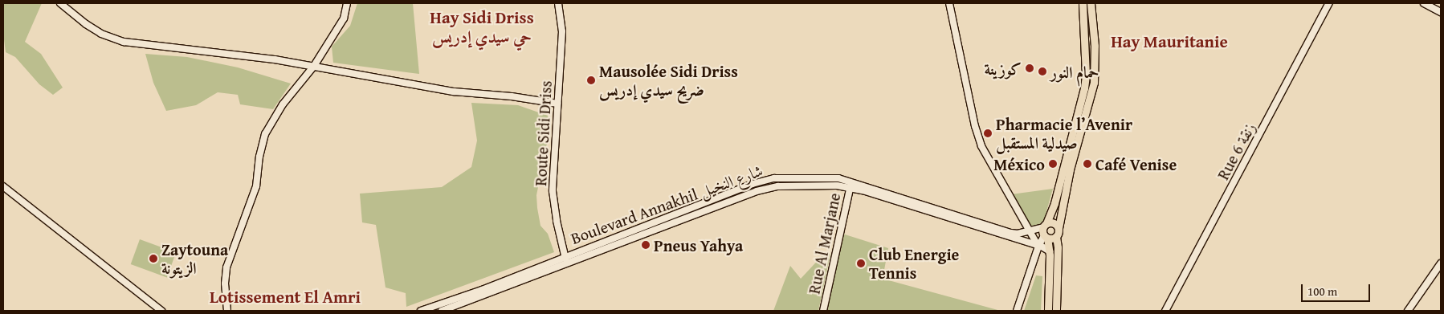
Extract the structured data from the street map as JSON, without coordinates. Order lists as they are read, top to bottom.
{
  "streets": {
    "main road": [
      "Route Sidi Driss",
      "Rue 6 زنقة",
      "Boulevard Annakhil شارع النخيل",
      "Rue Al Marjane"
    ]
  },
  "crossings": [
    ["Route Sidi Driss", "Boulevard Annakhil شارع النخيل"],
    ["Boulevard Annakhil شارع النخيل", "Rue Al Marjane"]
  ],
  "districts": ["Hay Sidi Driss حي سيدي إدريس", "Hay Mauritanie", "Lotissement El Amri"],
  "places": [
    "كوزينة",
    "حمام النور",
    "Mausolée Sidi Driss ضريح سيدي إدريس",
    "Pharmacie l’Avenir صيدلية المستقبل",
    "México",
    "Café Venise",
    "Pneus Yahya",
    "Zaytouna الزيتونة",
    "Club Energie Tennis"
  ],
  "scale_bar": "100 m"
}
